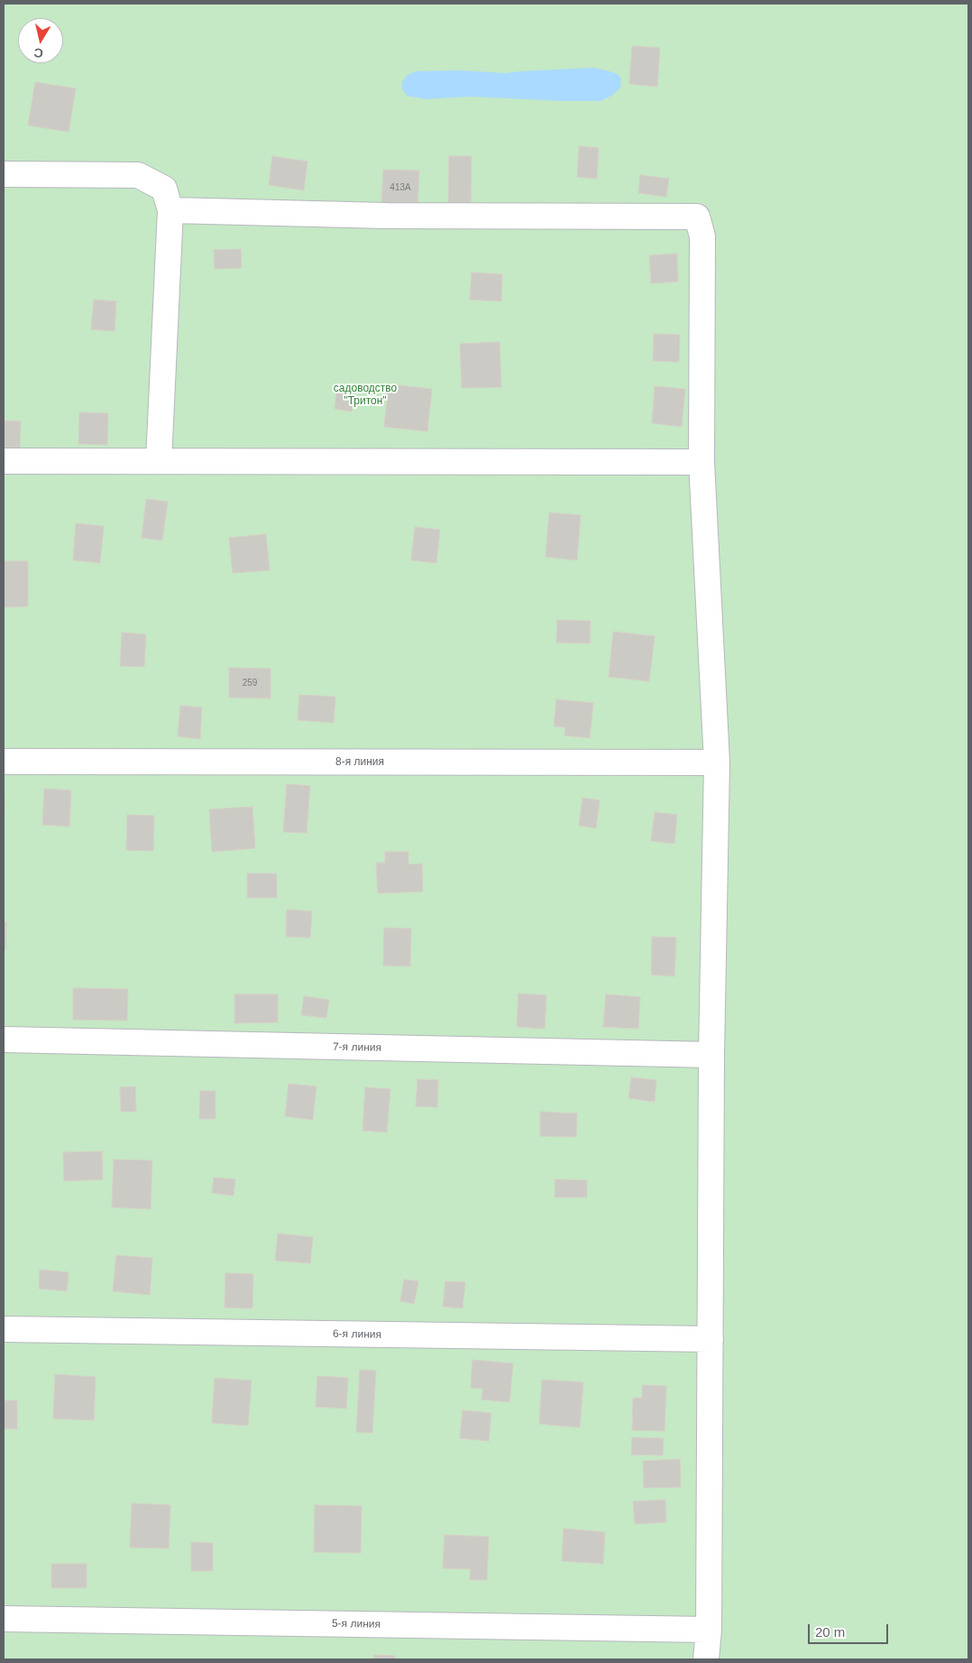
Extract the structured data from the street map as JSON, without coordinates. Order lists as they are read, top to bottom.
{
  "streets": {
    "street": [
      "8-я линия",
      "7-я линия",
      "6-я линия",
      "5-я линия"
    ]
  },
  "parks": ["садоводство \"Тритон\""],
  "house_numbers": ["413А", "259"],
  "scale_bar": "20 m",
  "north": "bottom"
}
